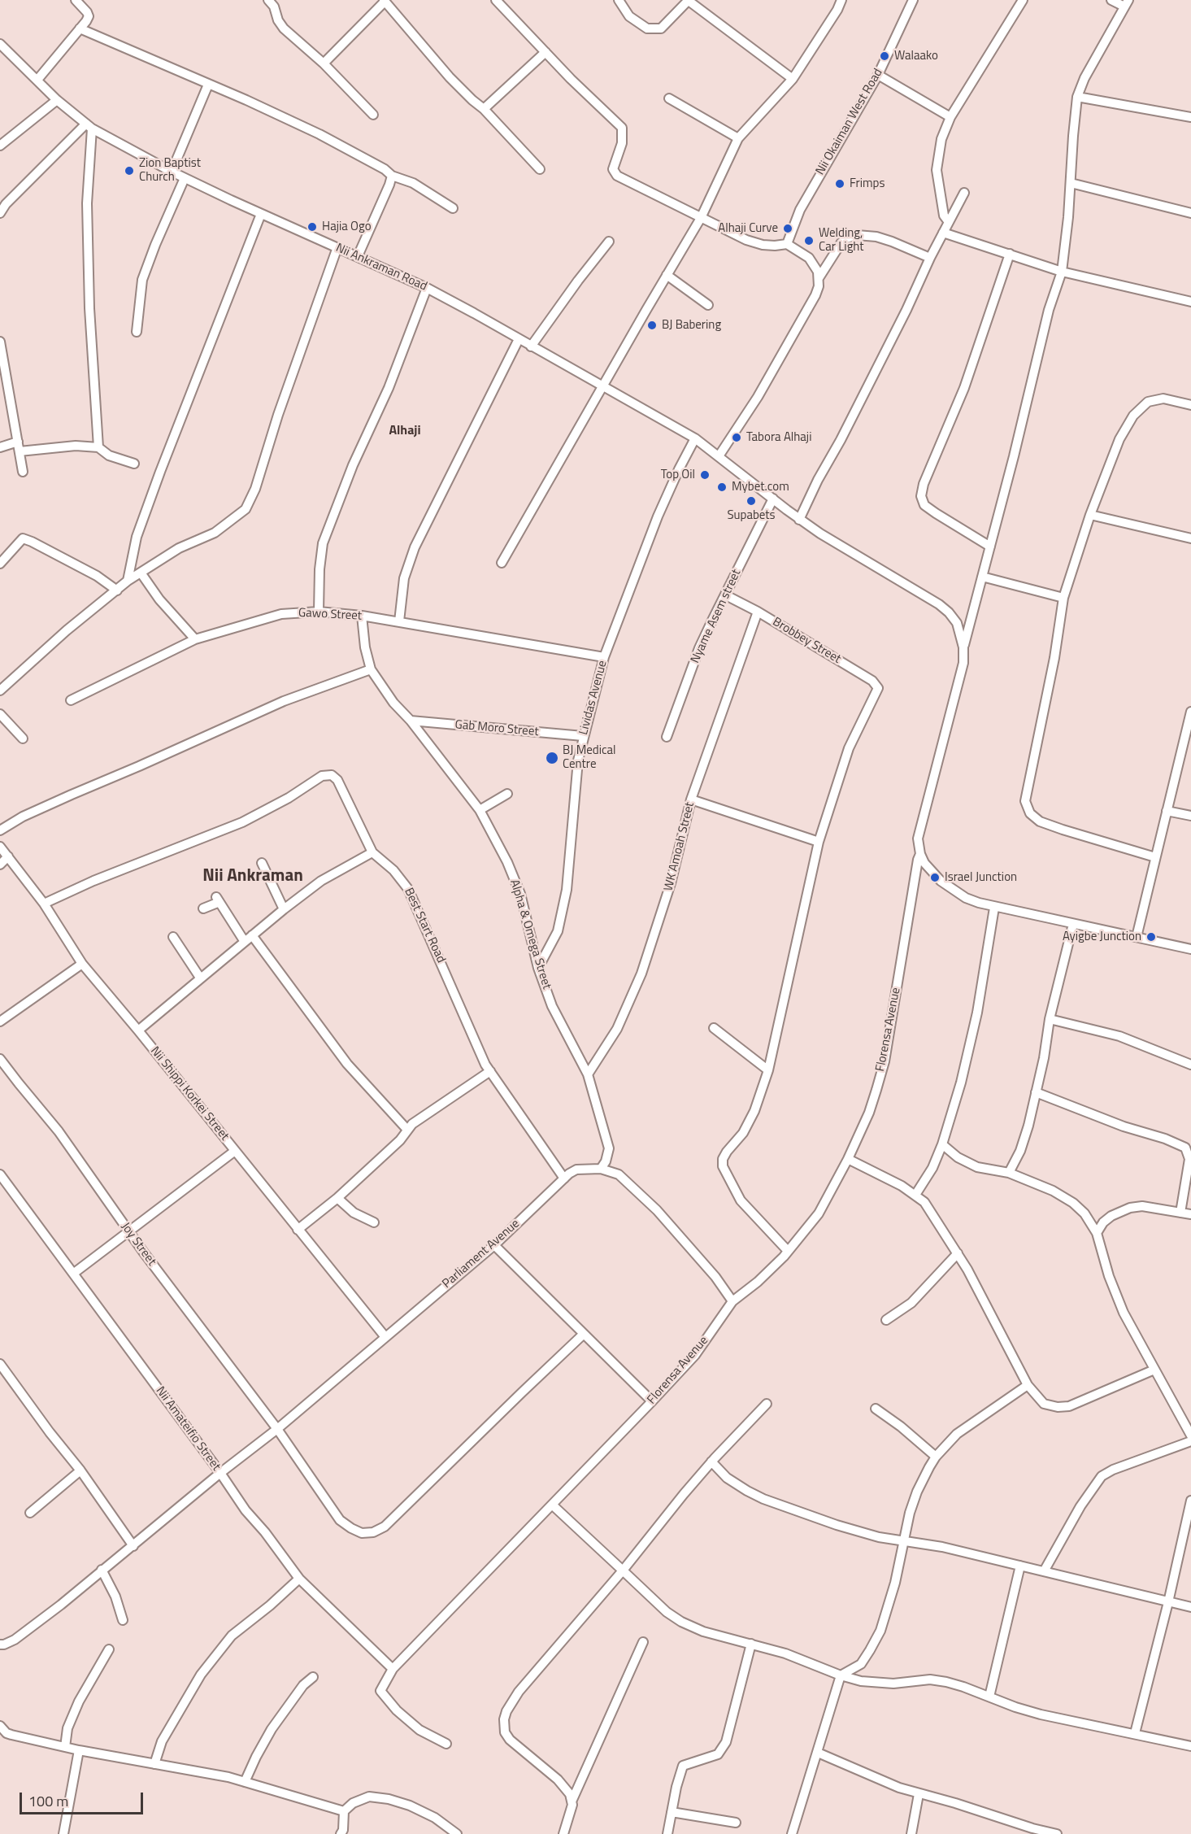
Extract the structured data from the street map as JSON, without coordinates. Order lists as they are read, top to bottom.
{
  "streets": {
    "street": [
      "Nii Okaiman West Road",
      "Nii Ankraman Road",
      "Gawo Street",
      "Nyame Asem street",
      "Brobbey Street",
      "Lividas Avenue",
      "Gab Moro Street",
      "WK Amoah Street",
      "Best Start Road",
      "Alpha & Omega Street",
      "Florensa Avenue",
      "Nii Shippi Korkei Street",
      "Joy Street",
      "Parliament Avenue",
      "Nii Amateifio Street"
    ]
  },
  "crossings": [
    ["Nii Ankraman Road", "Nyame Asem street"],
    ["Nii Ankraman Road", "Lividas Avenue"],
    ["Nii Ankraman Road", "Florensa Avenue"],
    ["Gawo Street", "Lividas Avenue"],
    ["Gawo Street", "Alpha & Omega Street"],
    ["Nyame Asem street", "Brobbey Street"],
    ["Brobbey Street", "WK Amoah Street"],
    ["Lividas Avenue", "Gab Moro Street"],
    ["Lividas Avenue", "Alpha & Omega Street"],
    ["Gab Moro Street", "Alpha & Omega Street"],
    ["WK Amoah Street", "Alpha & Omega Street"],
    ["Best Start Road", "Nii Shippi Korkei Street"],
    ["Best Start Road", "Parliament Avenue"],
    ["Alpha & Omega Street", "Parliament Avenue"],
    ["Florensa Avenue", "Parliament Avenue"],
    ["Florensa Avenue", "Nii Amateifio Street"],
    ["Nii Shippi Korkei Street", "Parliament Avenue"],
    ["Joy Street", "Parliament Avenue"],
    ["Parliament Avenue", "Nii Amateifio Street"]
  ],
  "districts": ["Alhaji", "Nii Ankraman"],
  "places": [
    "Walaako",
    "Zion Baptist Church",
    "Frimps",
    "Hajia Ogo",
    "Alhaji Curve",
    "Welding, Car Light",
    "BJ Babering",
    "Tabora Alhaji",
    "Top Oil",
    "Mybet.com",
    "Supabets",
    "BJ Medical Centre",
    "Israel Junction",
    "Ayigbe Junction"
  ],
  "scale_bar": "100 m"
}
